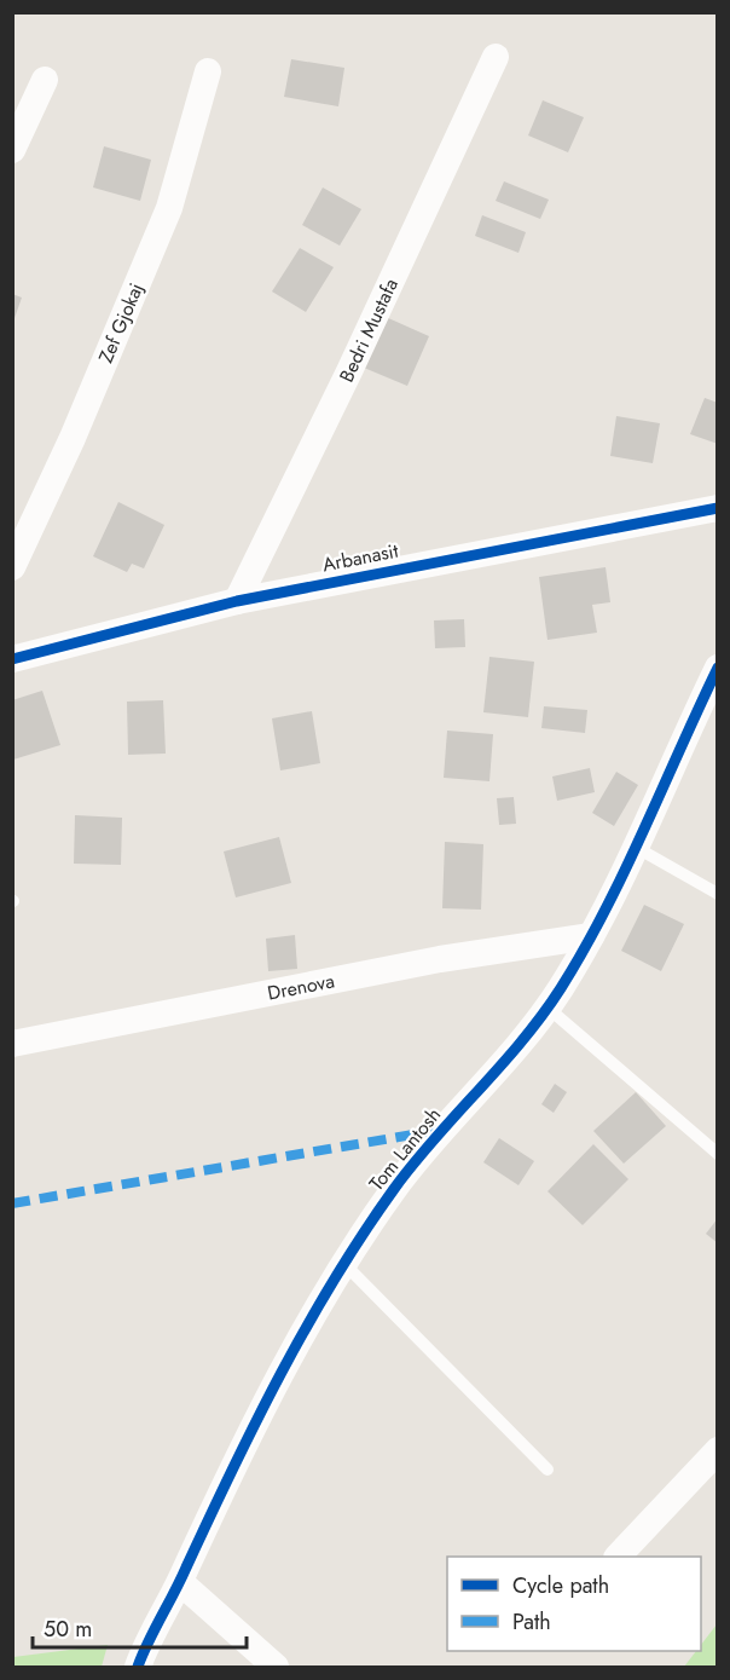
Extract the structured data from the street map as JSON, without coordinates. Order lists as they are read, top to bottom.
{
  "streets": {
    "street": [
      "Zef Gjokaj",
      "Bedri Mustafa",
      "Arbanasit",
      "Drenova",
      "Tom Lantosh"
    ]
  },
  "crossings": [
    ["Bedri Mustafa", "Arbanasit"],
    ["Drenova", "Tom Lantosh"]
  ],
  "legend": ["Cycle path", "Path"],
  "scale_bar": "50 m"
}
